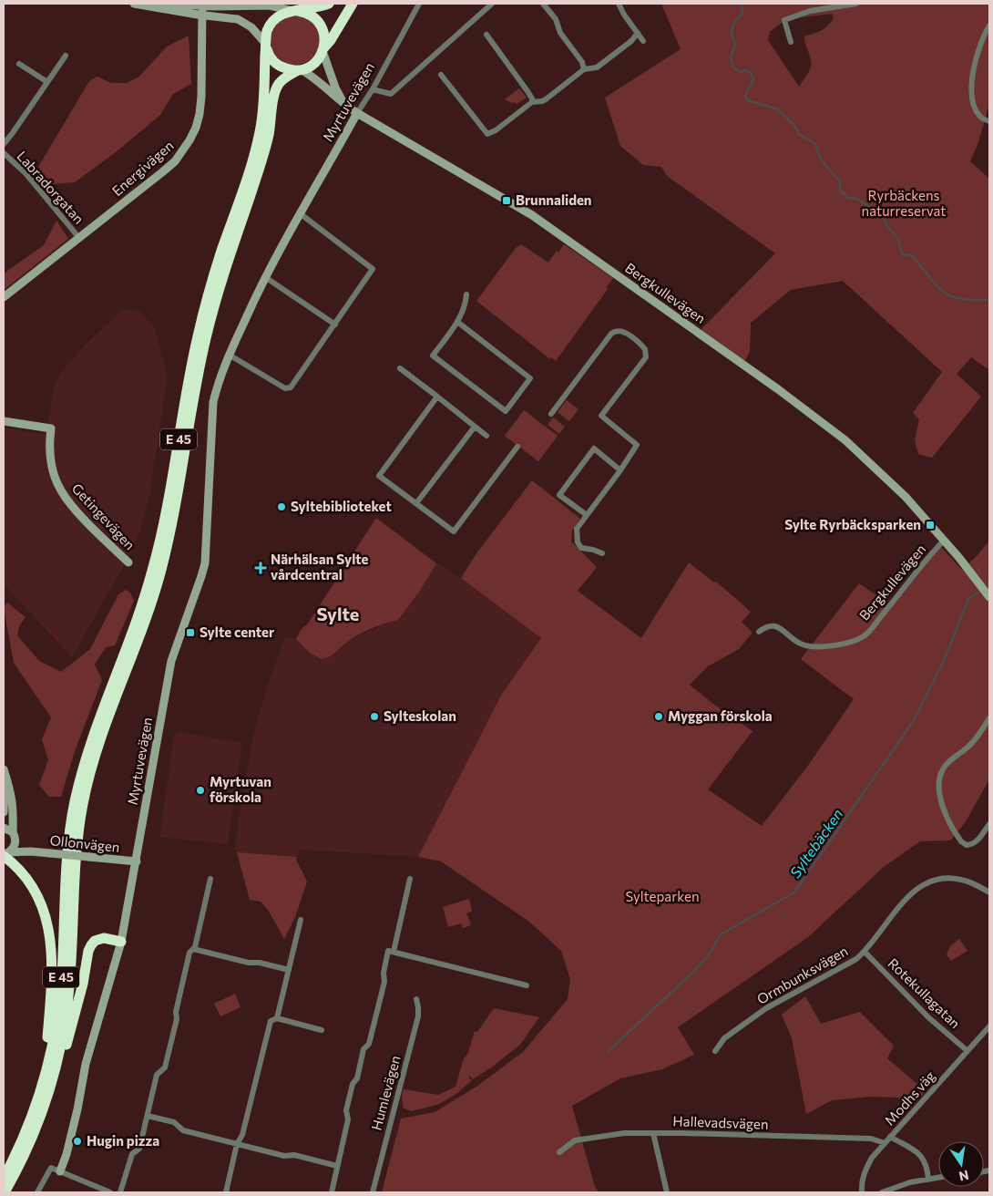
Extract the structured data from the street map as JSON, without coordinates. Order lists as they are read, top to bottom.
{
  "streets": {
    "highway": ["E 45"],
    "street": [
      "Myrtuvevägen",
      "Energivägen",
      "Labradorgatan",
      "Bergkullevägen",
      "Getingevägen",
      "Ollonvägen",
      "Ormbunksvägen",
      "Rotekullagatan",
      "Humlevägen",
      "Modhs väg",
      "Hallevadsvägen"
    ]
  },
  "crossings": [
    ["Myrtuvevägen", "Bergkullevägen"],
    ["Myrtuvevägen", "Ollonvägen"],
    ["Energivägen", "Labradorgatan"],
    ["Bergkullevägen", "E 45"],
    ["Ormbunksvägen", "Rotekullagatan"],
    ["Rotekullagatan", "Modhs väg"],
    ["Modhs väg", "Hallevadsvägen"]
  ],
  "districts": ["Sylte"],
  "water": ["Syltebäcken"],
  "parks": ["Ryrbäckens naturreservat", "Sylteparken"],
  "places": {
    "transit": ["Brunnaliden", "Sylte Ryrbäcksparken", "Sylte center"],
    "other": [
      "Syltebiblioteket",
      "Sylteskolan",
      "Myggan förskola",
      "Myrtuvan förskola",
      "Hugin pizza"
    ],
    "health": ["Närhälsan Sylte vårdcentral"]
  },
  "north": "bottom"
}
